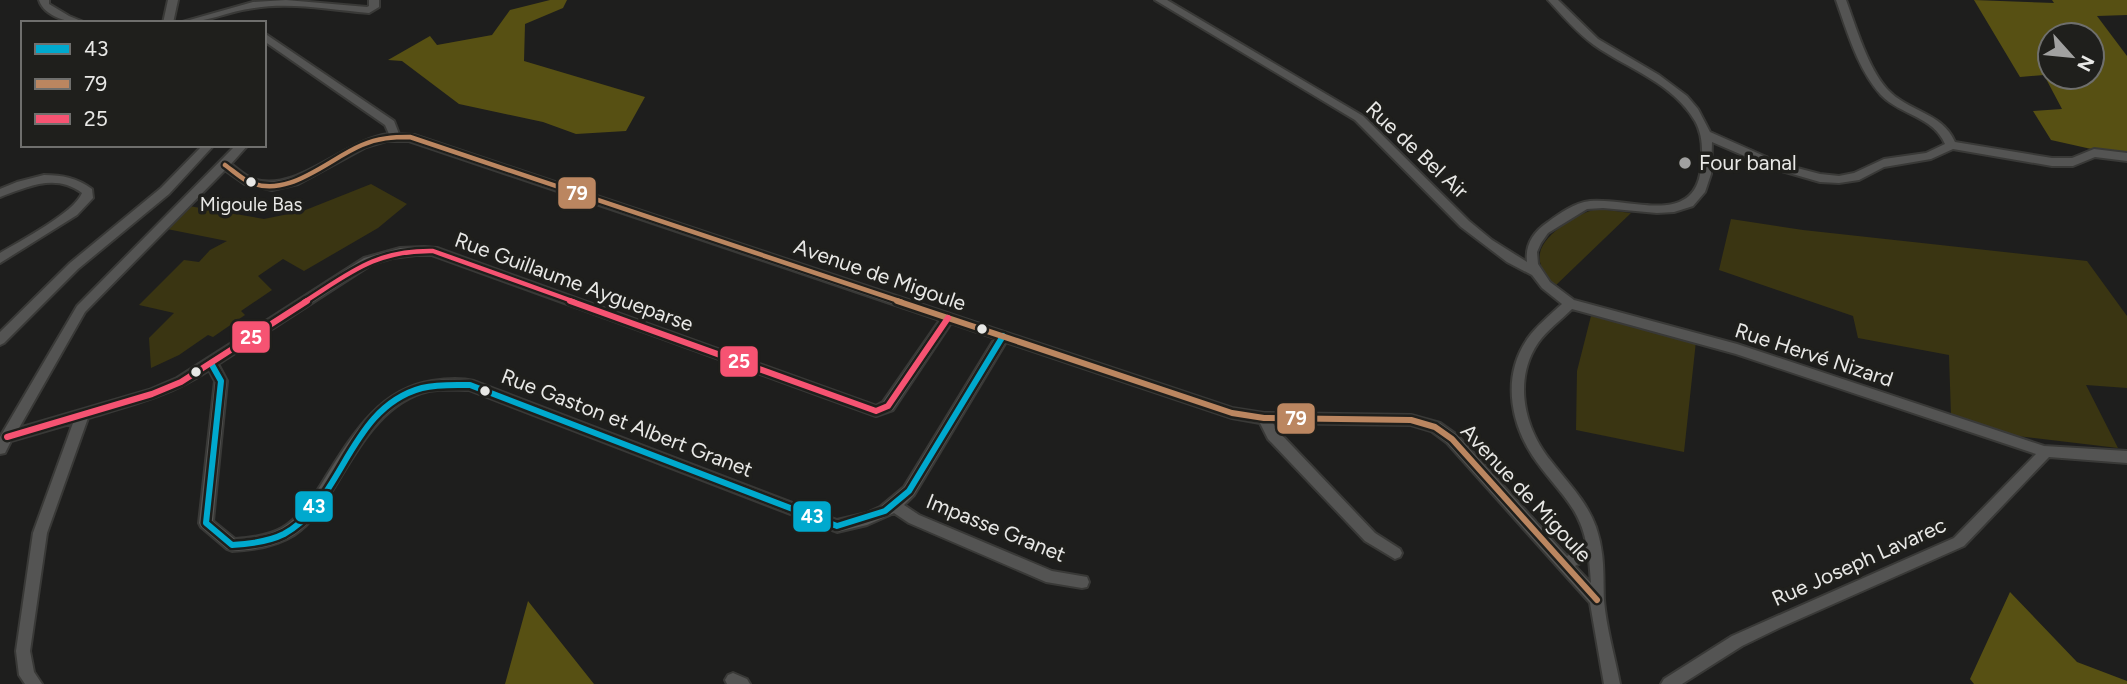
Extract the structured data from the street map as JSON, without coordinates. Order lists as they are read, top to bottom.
{
  "streets": {
    "street": [
      "Rue de Bel Air",
      "Avenue de Migoule",
      "Rue Guillaume Aygueparse",
      "Rue Hervé Nizard",
      "Rue Gaston et Albert Granet",
      "Impasse Granet",
      "Rue Joseph Lavarec"
    ]
  },
  "crossings": [
    ["Rue de Bel Air", "Rue Hervé Nizard"],
    ["Avenue de Migoule", "Rue Guillaume Aygueparse"],
    ["Rue Guillaume Aygueparse", "Rue Gaston et Albert Granet"],
    ["Rue Hervé Nizard", "Rue Joseph Lavarec"],
    ["Rue Gaston et Albert Granet", "Impasse Granet"]
  ],
  "places": ["Four banal", "Migoule Bas"],
  "lines": ["transit line 79", "transit line 25", "transit line 43"],
  "legend": ["43", "79", "25"],
  "north": "bottom right"
}
